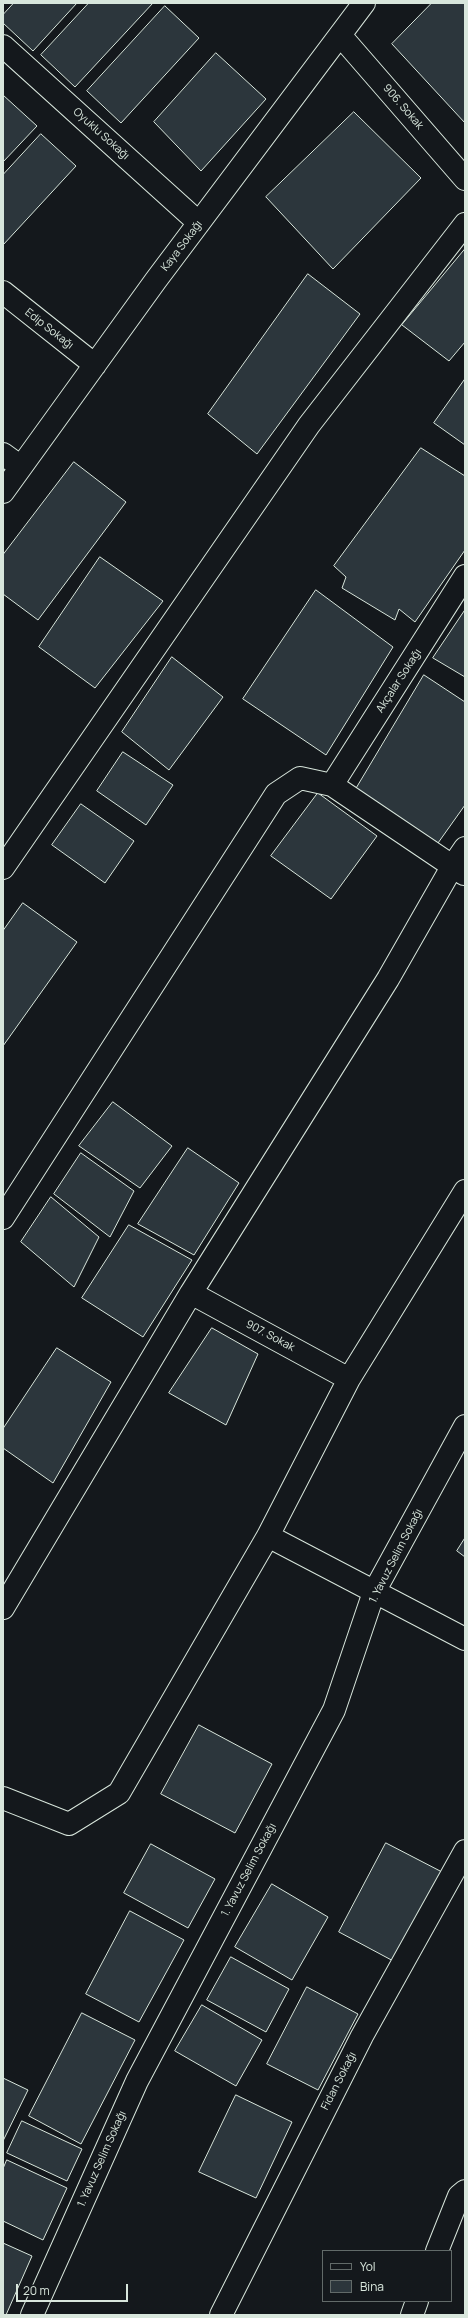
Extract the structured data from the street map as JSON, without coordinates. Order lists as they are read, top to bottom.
{
  "streets": {
    "street": [
      "906. Sokak",
      "Oyuklu Sokağı",
      "Kaya Sokağı",
      "Edip Sokağı",
      "Akçalar Sokağı",
      "907. Sokak",
      "1. Yavuz Selim Sokağı",
      "Fidan Sokağı"
    ]
  },
  "crossings": [
    ["906. Sokak", "Kaya Sokağı"],
    ["Oyuklu Sokağı", "Kaya Sokağı"],
    ["Kaya Sokağı", "Edip Sokağı"]
  ],
  "legend": ["Yol", "Bina"],
  "scale_bar": "20 m"
}
